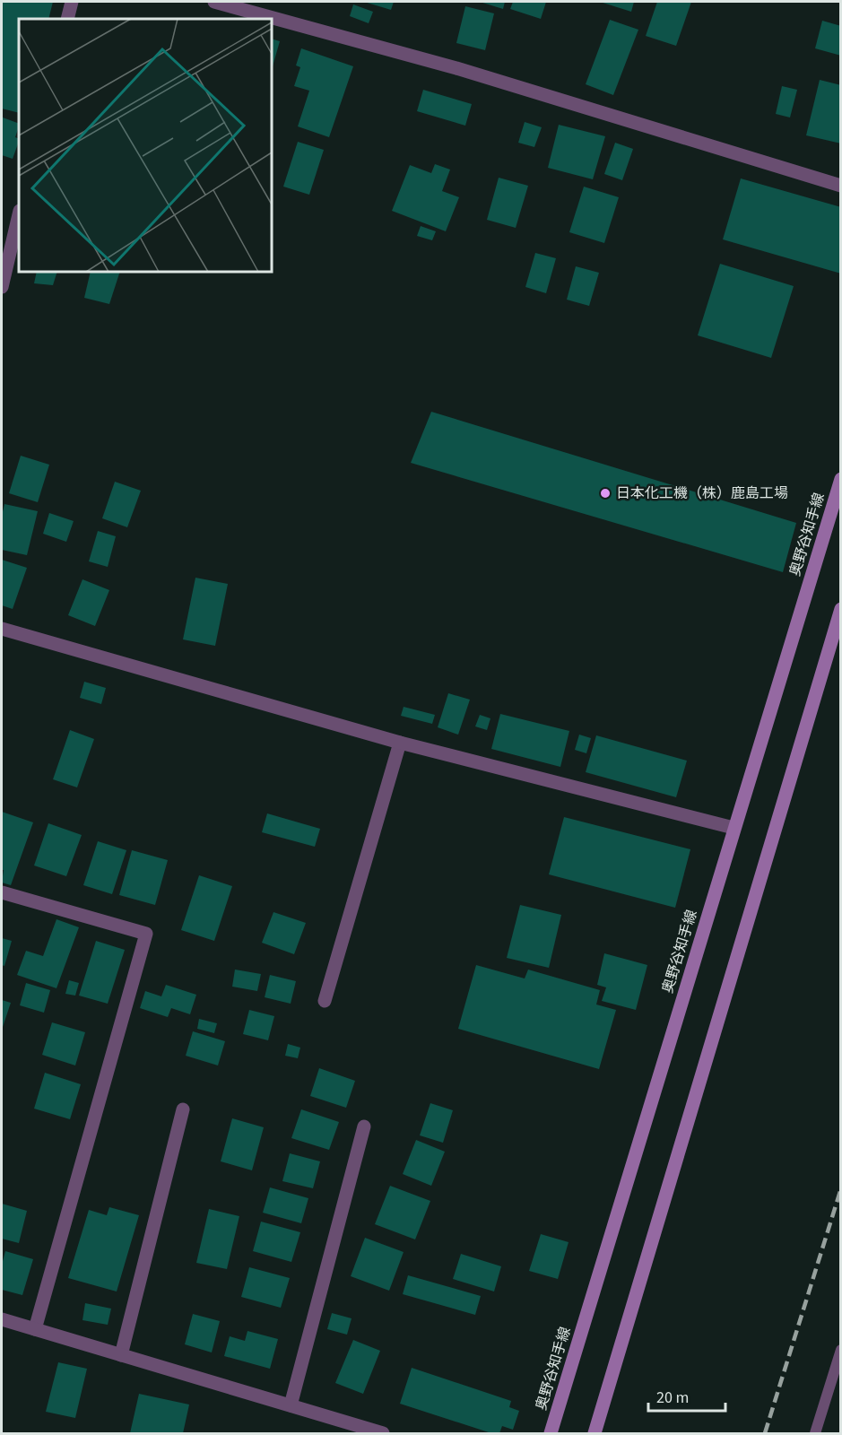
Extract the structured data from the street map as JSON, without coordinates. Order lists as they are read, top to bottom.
{
  "streets": {
    "main road": ["奥野谷知手線"]
  },
  "places": ["日本化工機（株）鹿島工場"],
  "scale_bar": "20 m"
}
